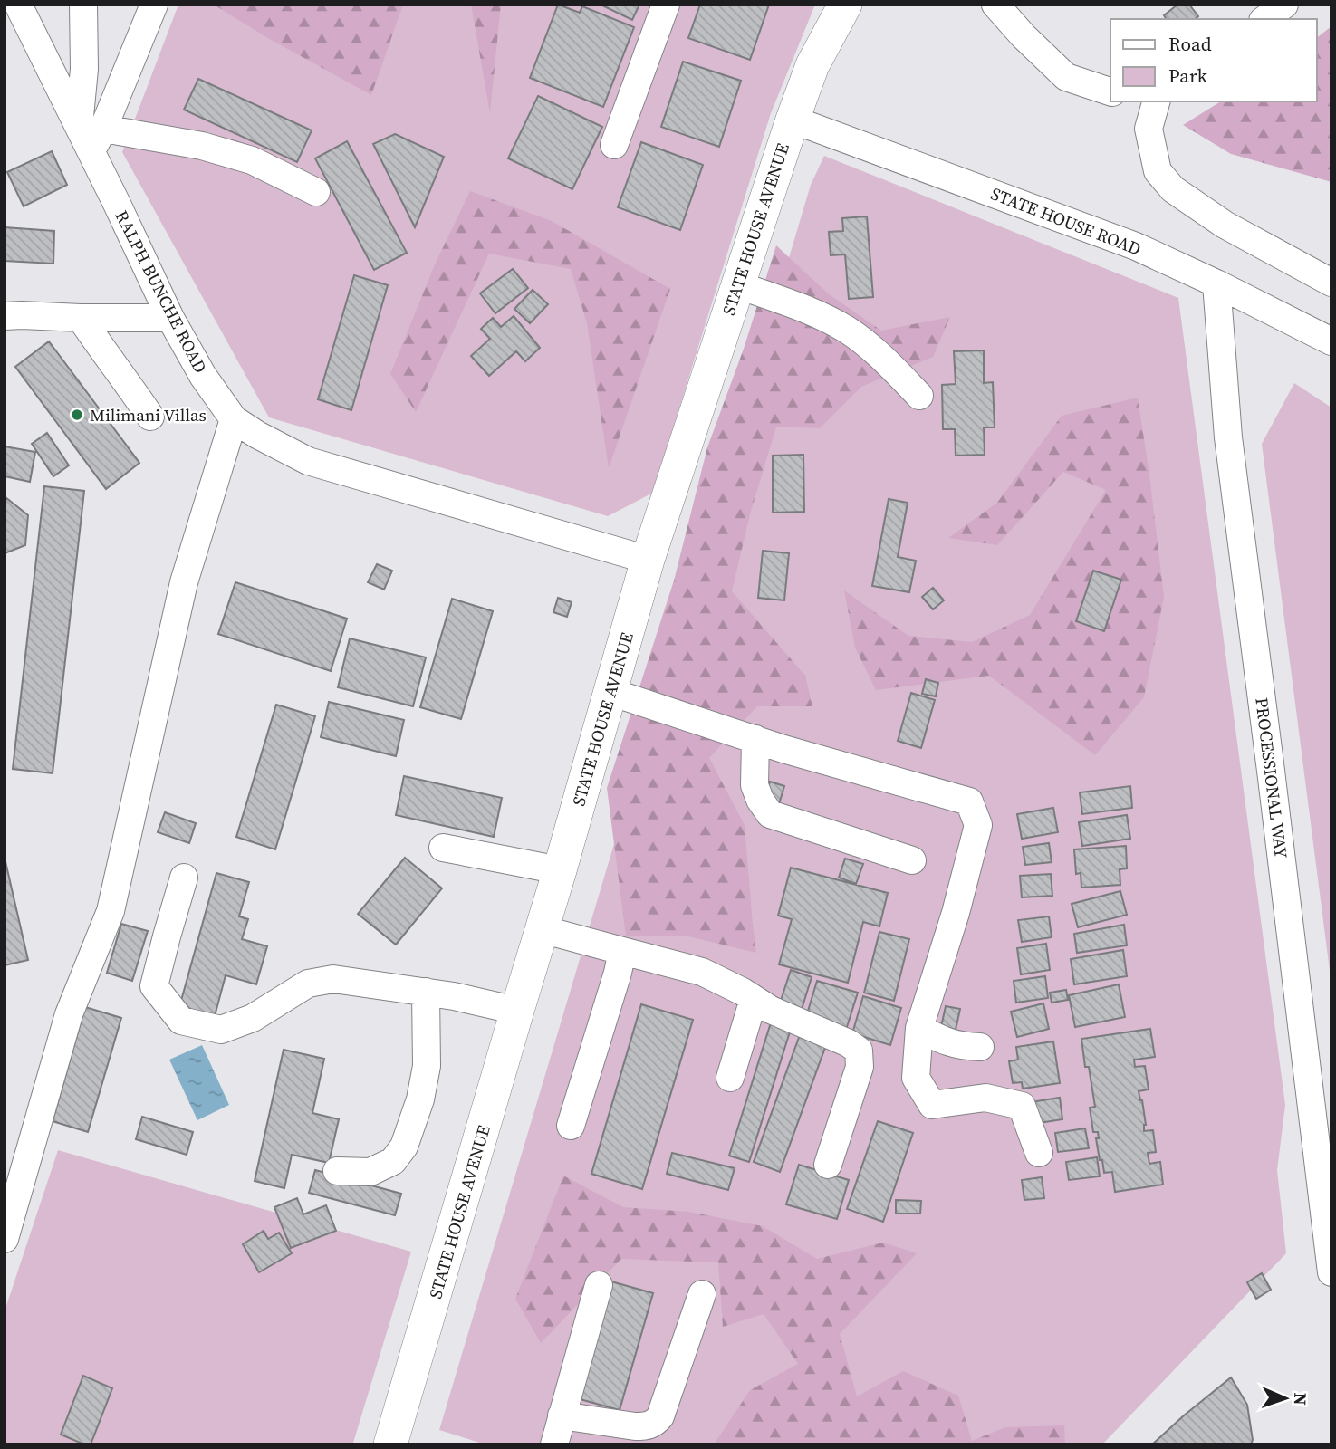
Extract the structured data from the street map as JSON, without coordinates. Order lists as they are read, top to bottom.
{
  "streets": {
    "main road": ["STATE HOUSE AVENUE"],
    "street": ["STATE HOUSE ROAD", "RALPH BUNCHE ROAD", "PROCESSIONAL WAY"]
  },
  "crossings": [
    ["STATE HOUSE ROAD", "STATE HOUSE AVENUE"],
    ["STATE HOUSE ROAD", "PROCESSIONAL WAY"],
    ["STATE HOUSE AVENUE", "RALPH BUNCHE ROAD"]
  ],
  "places": ["Milimani Villas"],
  "legend": ["Road", "Park"],
  "north": "right"
}
